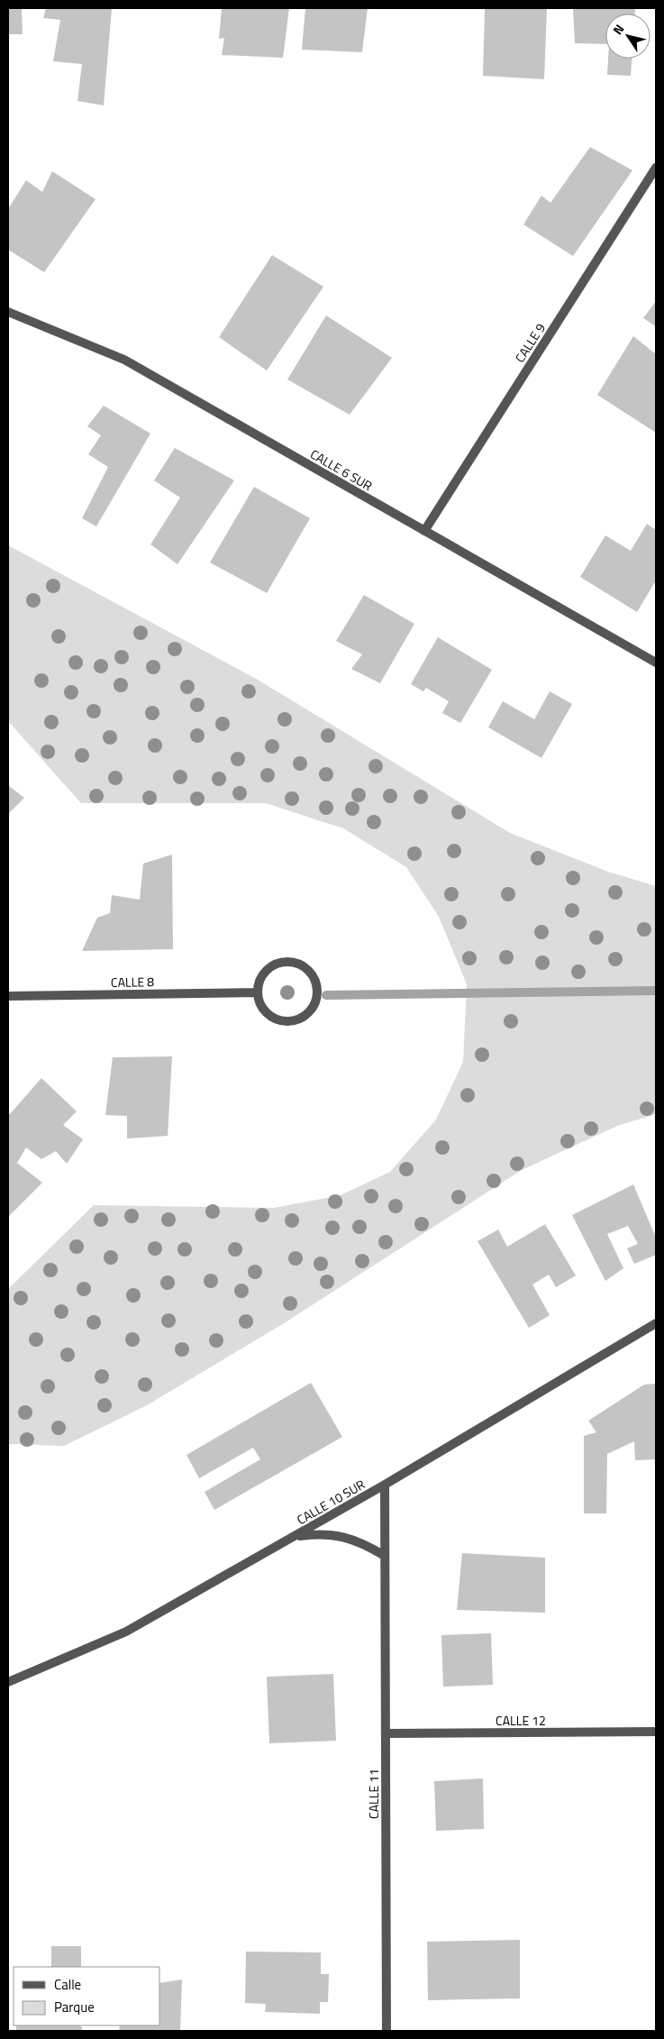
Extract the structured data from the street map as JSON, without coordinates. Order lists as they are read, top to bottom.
{
  "streets": {
    "street": [
      "CALLE 9",
      "CALLE 6 SUR",
      "CALLE 8",
      "CALLE 10 SUR",
      "CALLE 12",
      "CALLE 11"
    ]
  },
  "crossings": [
    ["CALLE 9", "CALLE 6 SUR"],
    ["CALLE 10 SUR", "CALLE 11"],
    ["CALLE 12", "CALLE 11"]
  ],
  "legend": ["Calle", "Parque"],
  "north": "top left"
}
